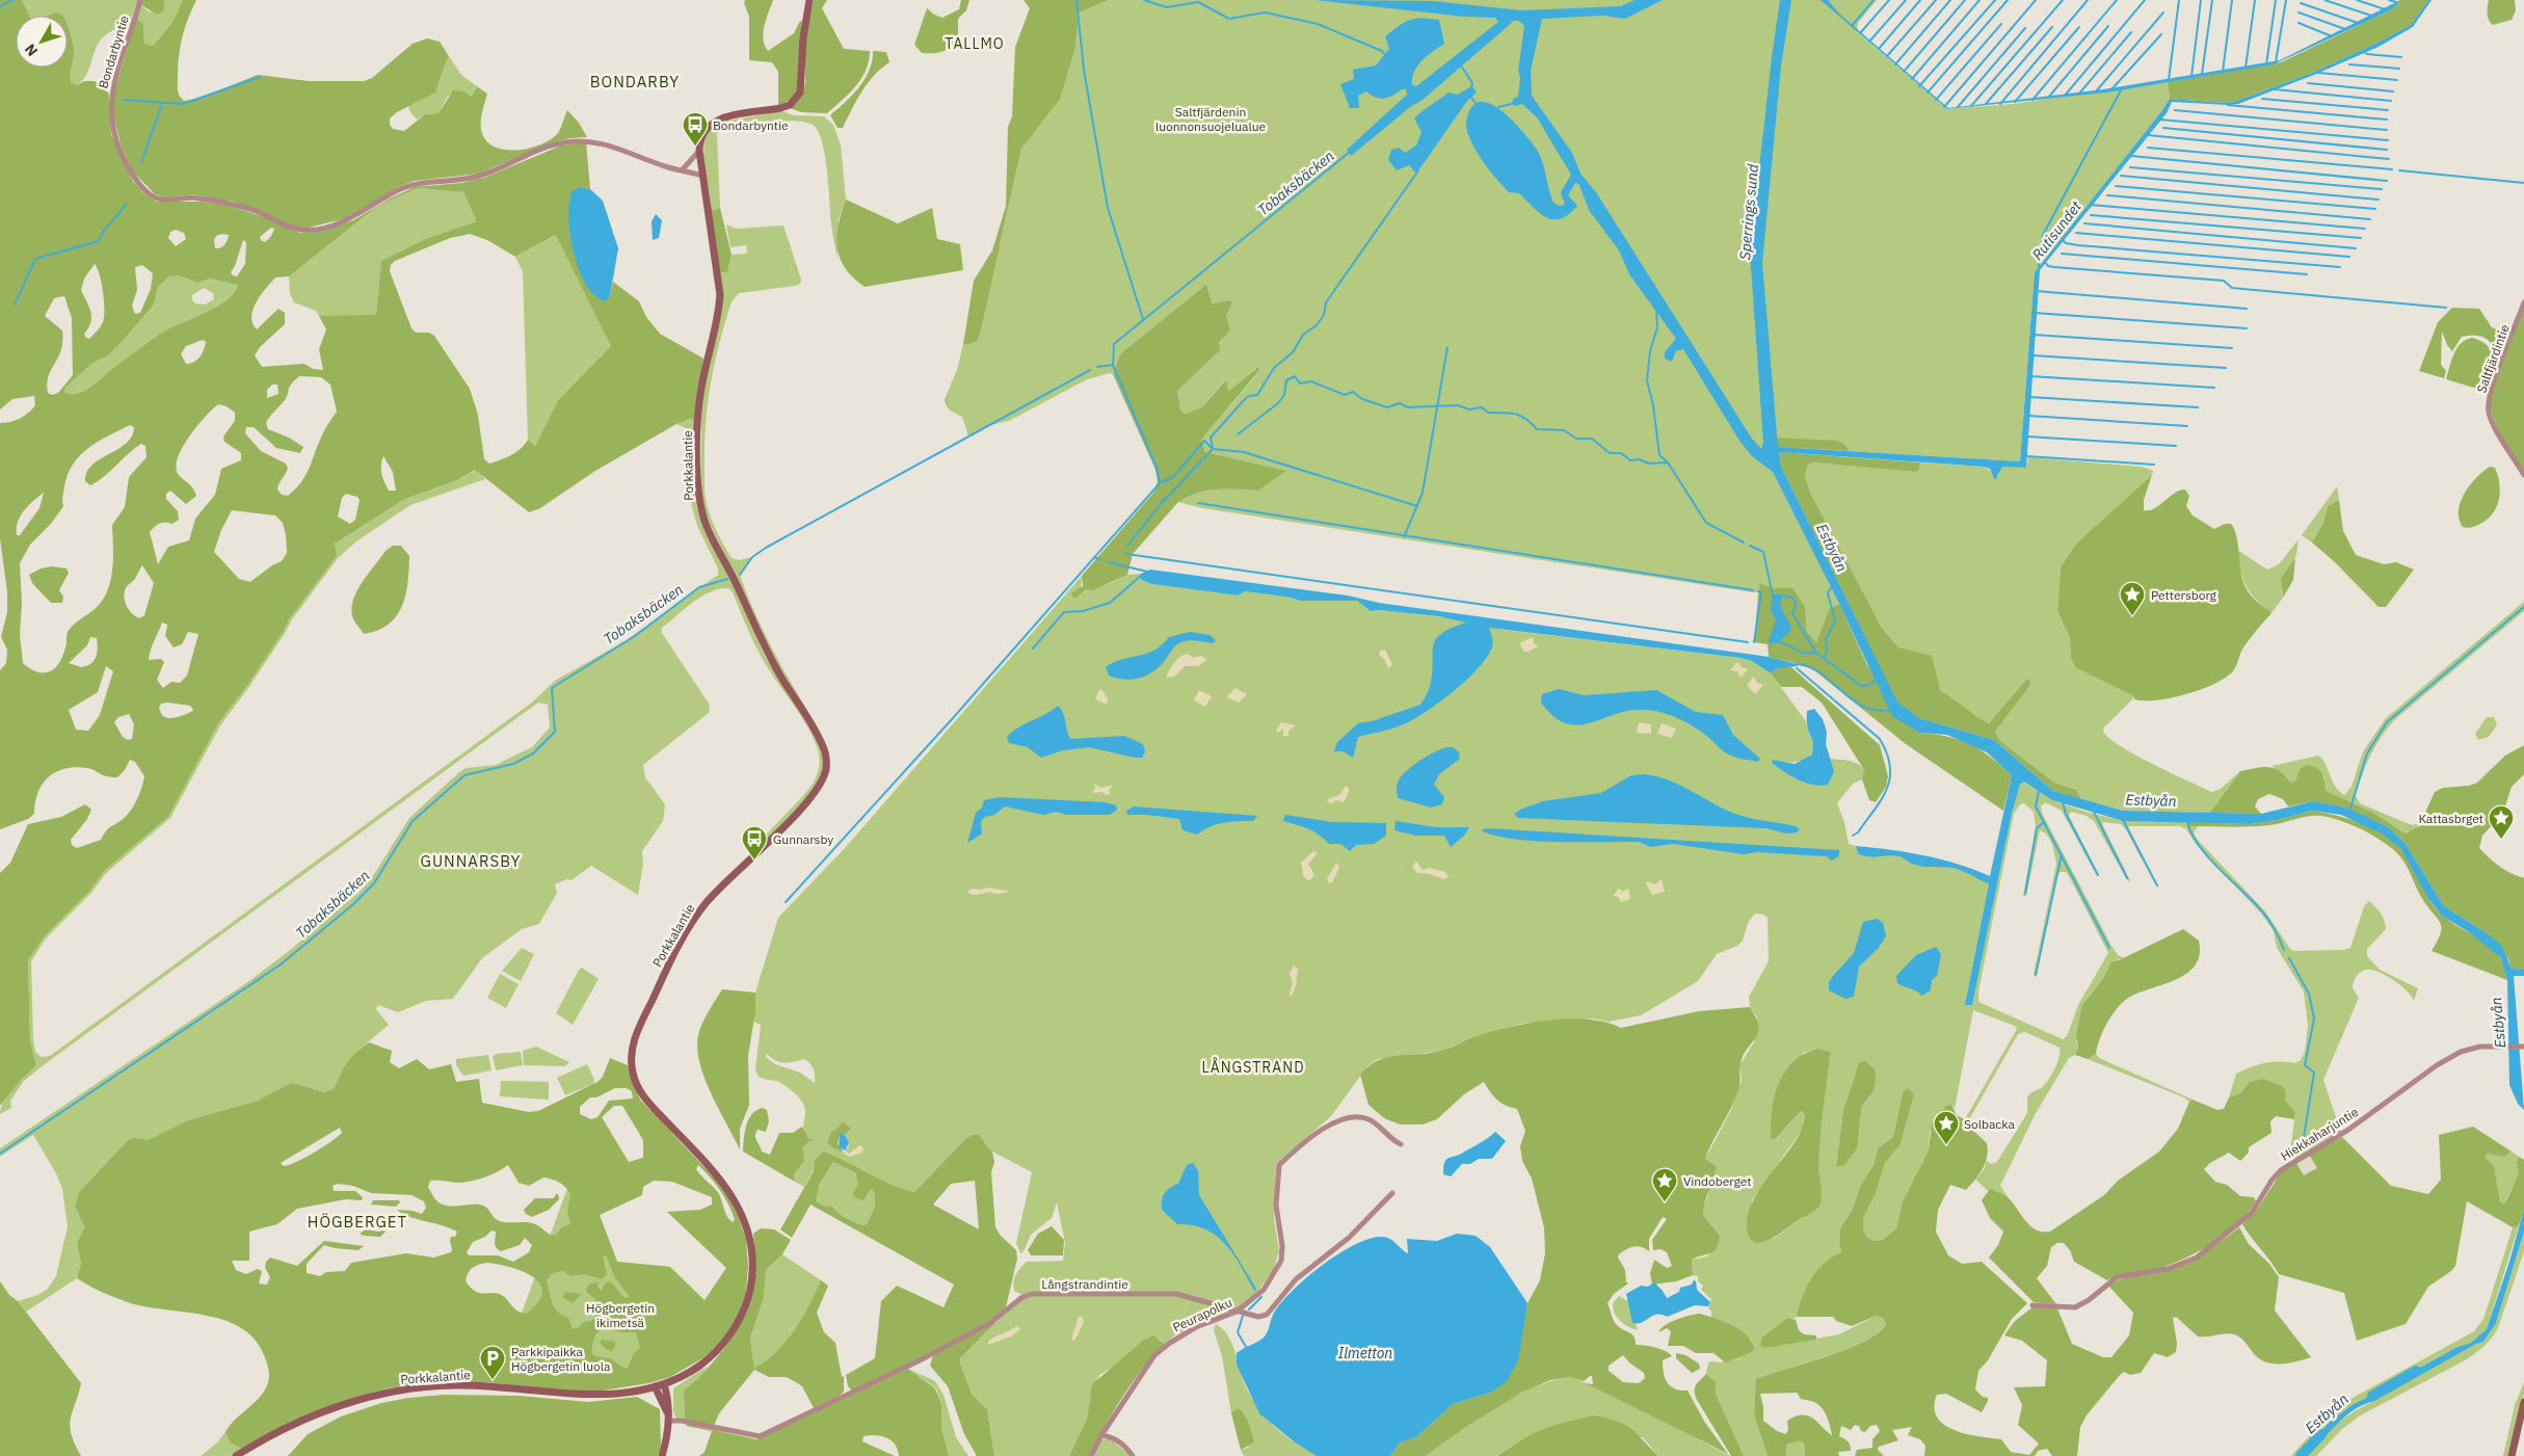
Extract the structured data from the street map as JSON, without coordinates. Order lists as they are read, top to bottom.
{
  "streets": {
    "street": [
      "Bondarbyntie",
      "Saltfjärdintie",
      "Porkkalantie",
      "Hiekkaharjuntie",
      "Långstrandintie",
      "Peurapolku"
    ]
  },
  "crossings": [
    ["Bondarbyntie", "Porkkalantie"],
    ["Långstrandintie", "Peurapolku"]
  ],
  "districts": [
    "TALLMO",
    "BONDARBY",
    "GUNNARSBY",
    "LÅNGSTRAND",
    "HÖGBERGET"
  ],
  "water": [
    "Tobaksbäcken",
    "Sperrings sund",
    "Rutisundet",
    "Estbyån",
    "Ilmetton"
  ],
  "parks": ["Saltfjärdenin luonnonsuojelualue", "Högbergetin ikimetsä"],
  "places": {
    "bus stop": ["Bondarbyntie", "Gunnarsby"],
    "place": [
      "Pettersborg",
      "Kattasbrget",
      "Solbacka",
      "Vindoberget"
    ],
    "parking": ["Parkkipaikka Högbergetin luola"]
  },
  "north": "bottom left"
}
